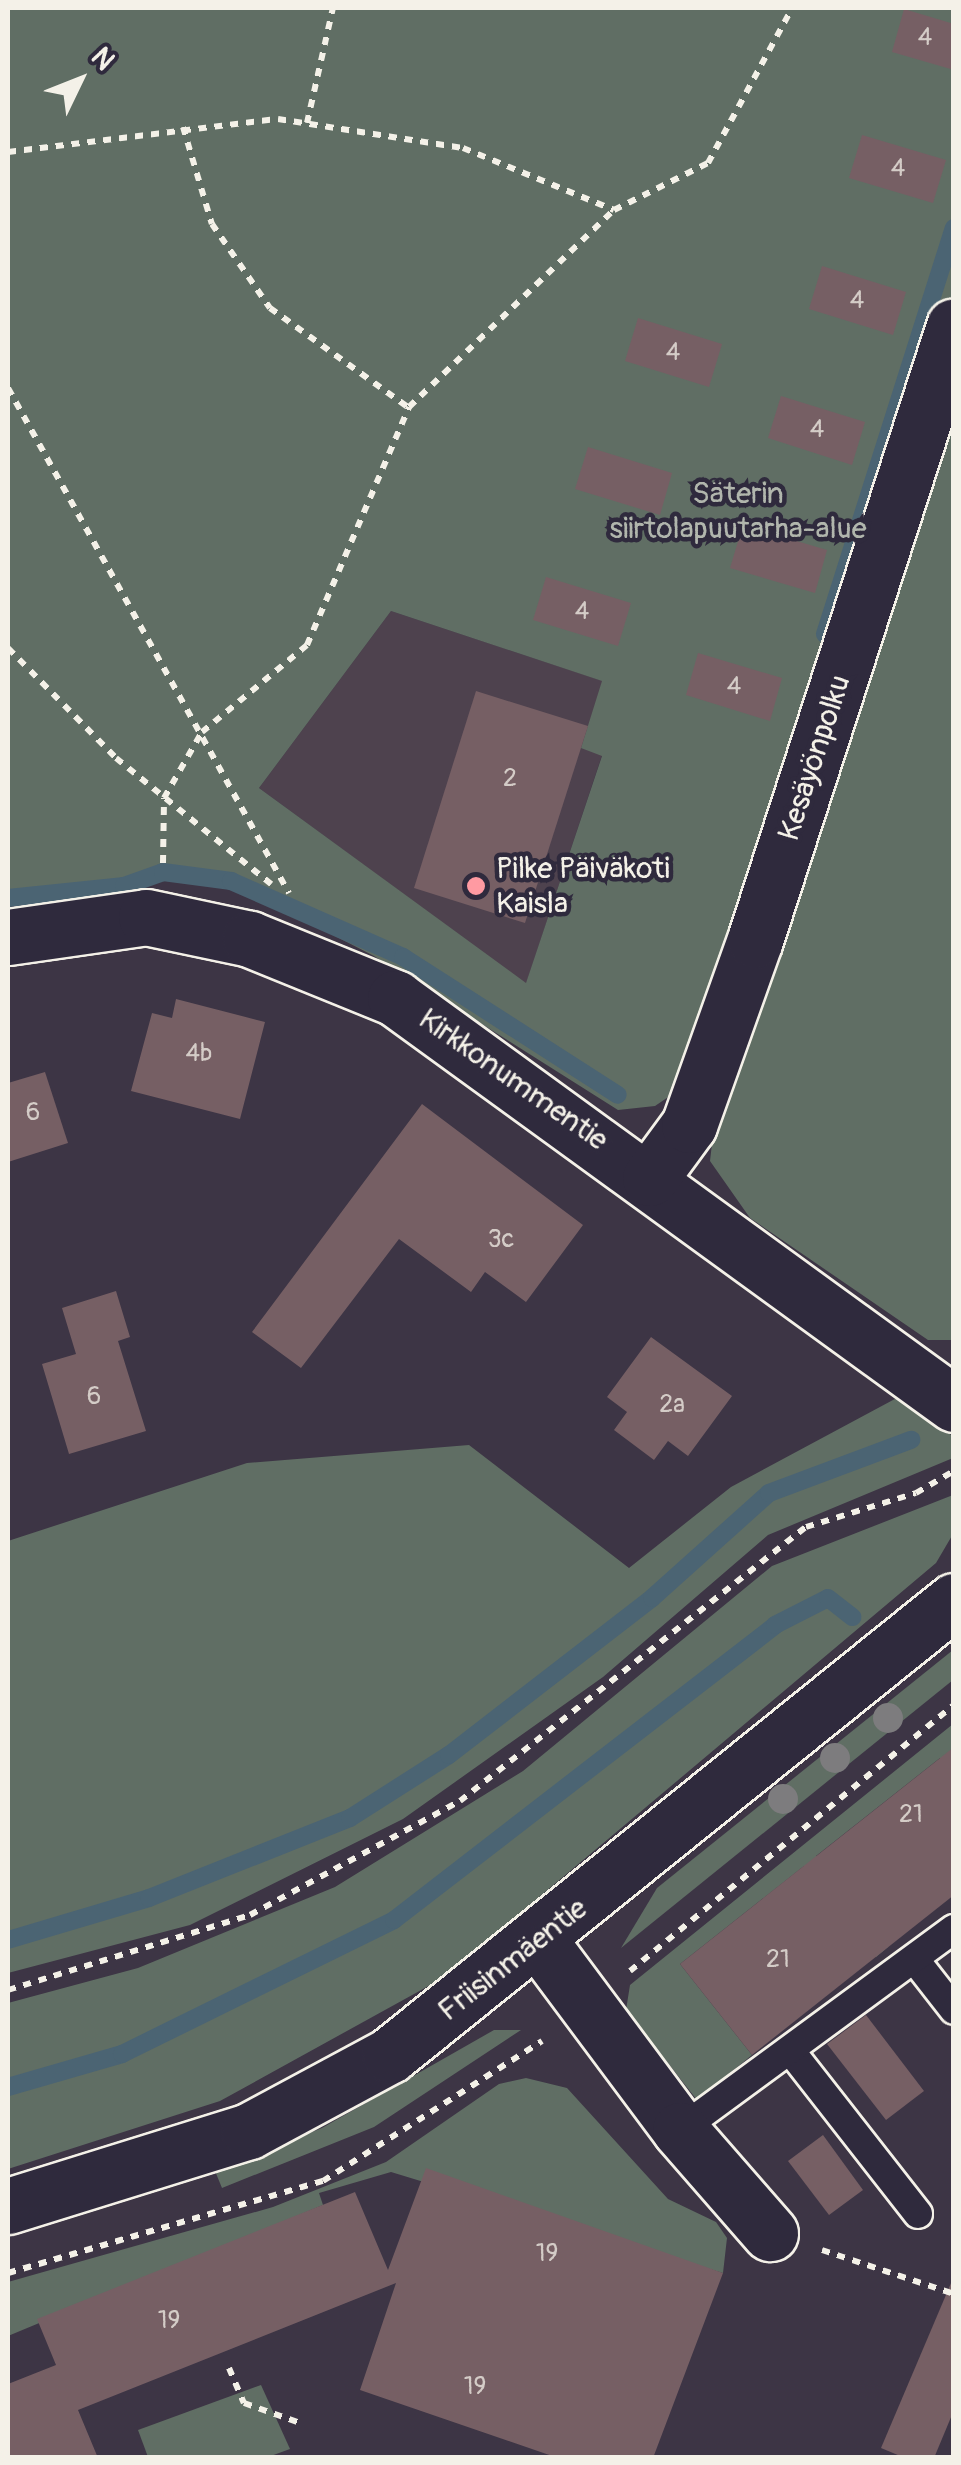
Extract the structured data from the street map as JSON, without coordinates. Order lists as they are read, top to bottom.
{
  "streets": {
    "street": ["Kesäyönpolku", "Kirkkonummentie", "Friisinmäentie"]
  },
  "crossings": [
    ["Kesäyönpolku", "Kirkkonummentie"]
  ],
  "parks": ["Säterin siirtolapuutarha-alue"],
  "places": ["Pilke Päiväkoti Kaisla"],
  "house_numbers": [
    "4",
    "4",
    "4",
    "4",
    "4",
    "4",
    "4",
    "2",
    "4b",
    "6",
    "3c",
    "6",
    "2a",
    "21",
    "21",
    "19",
    "19",
    "19"
  ],
  "north": "top right"
}
